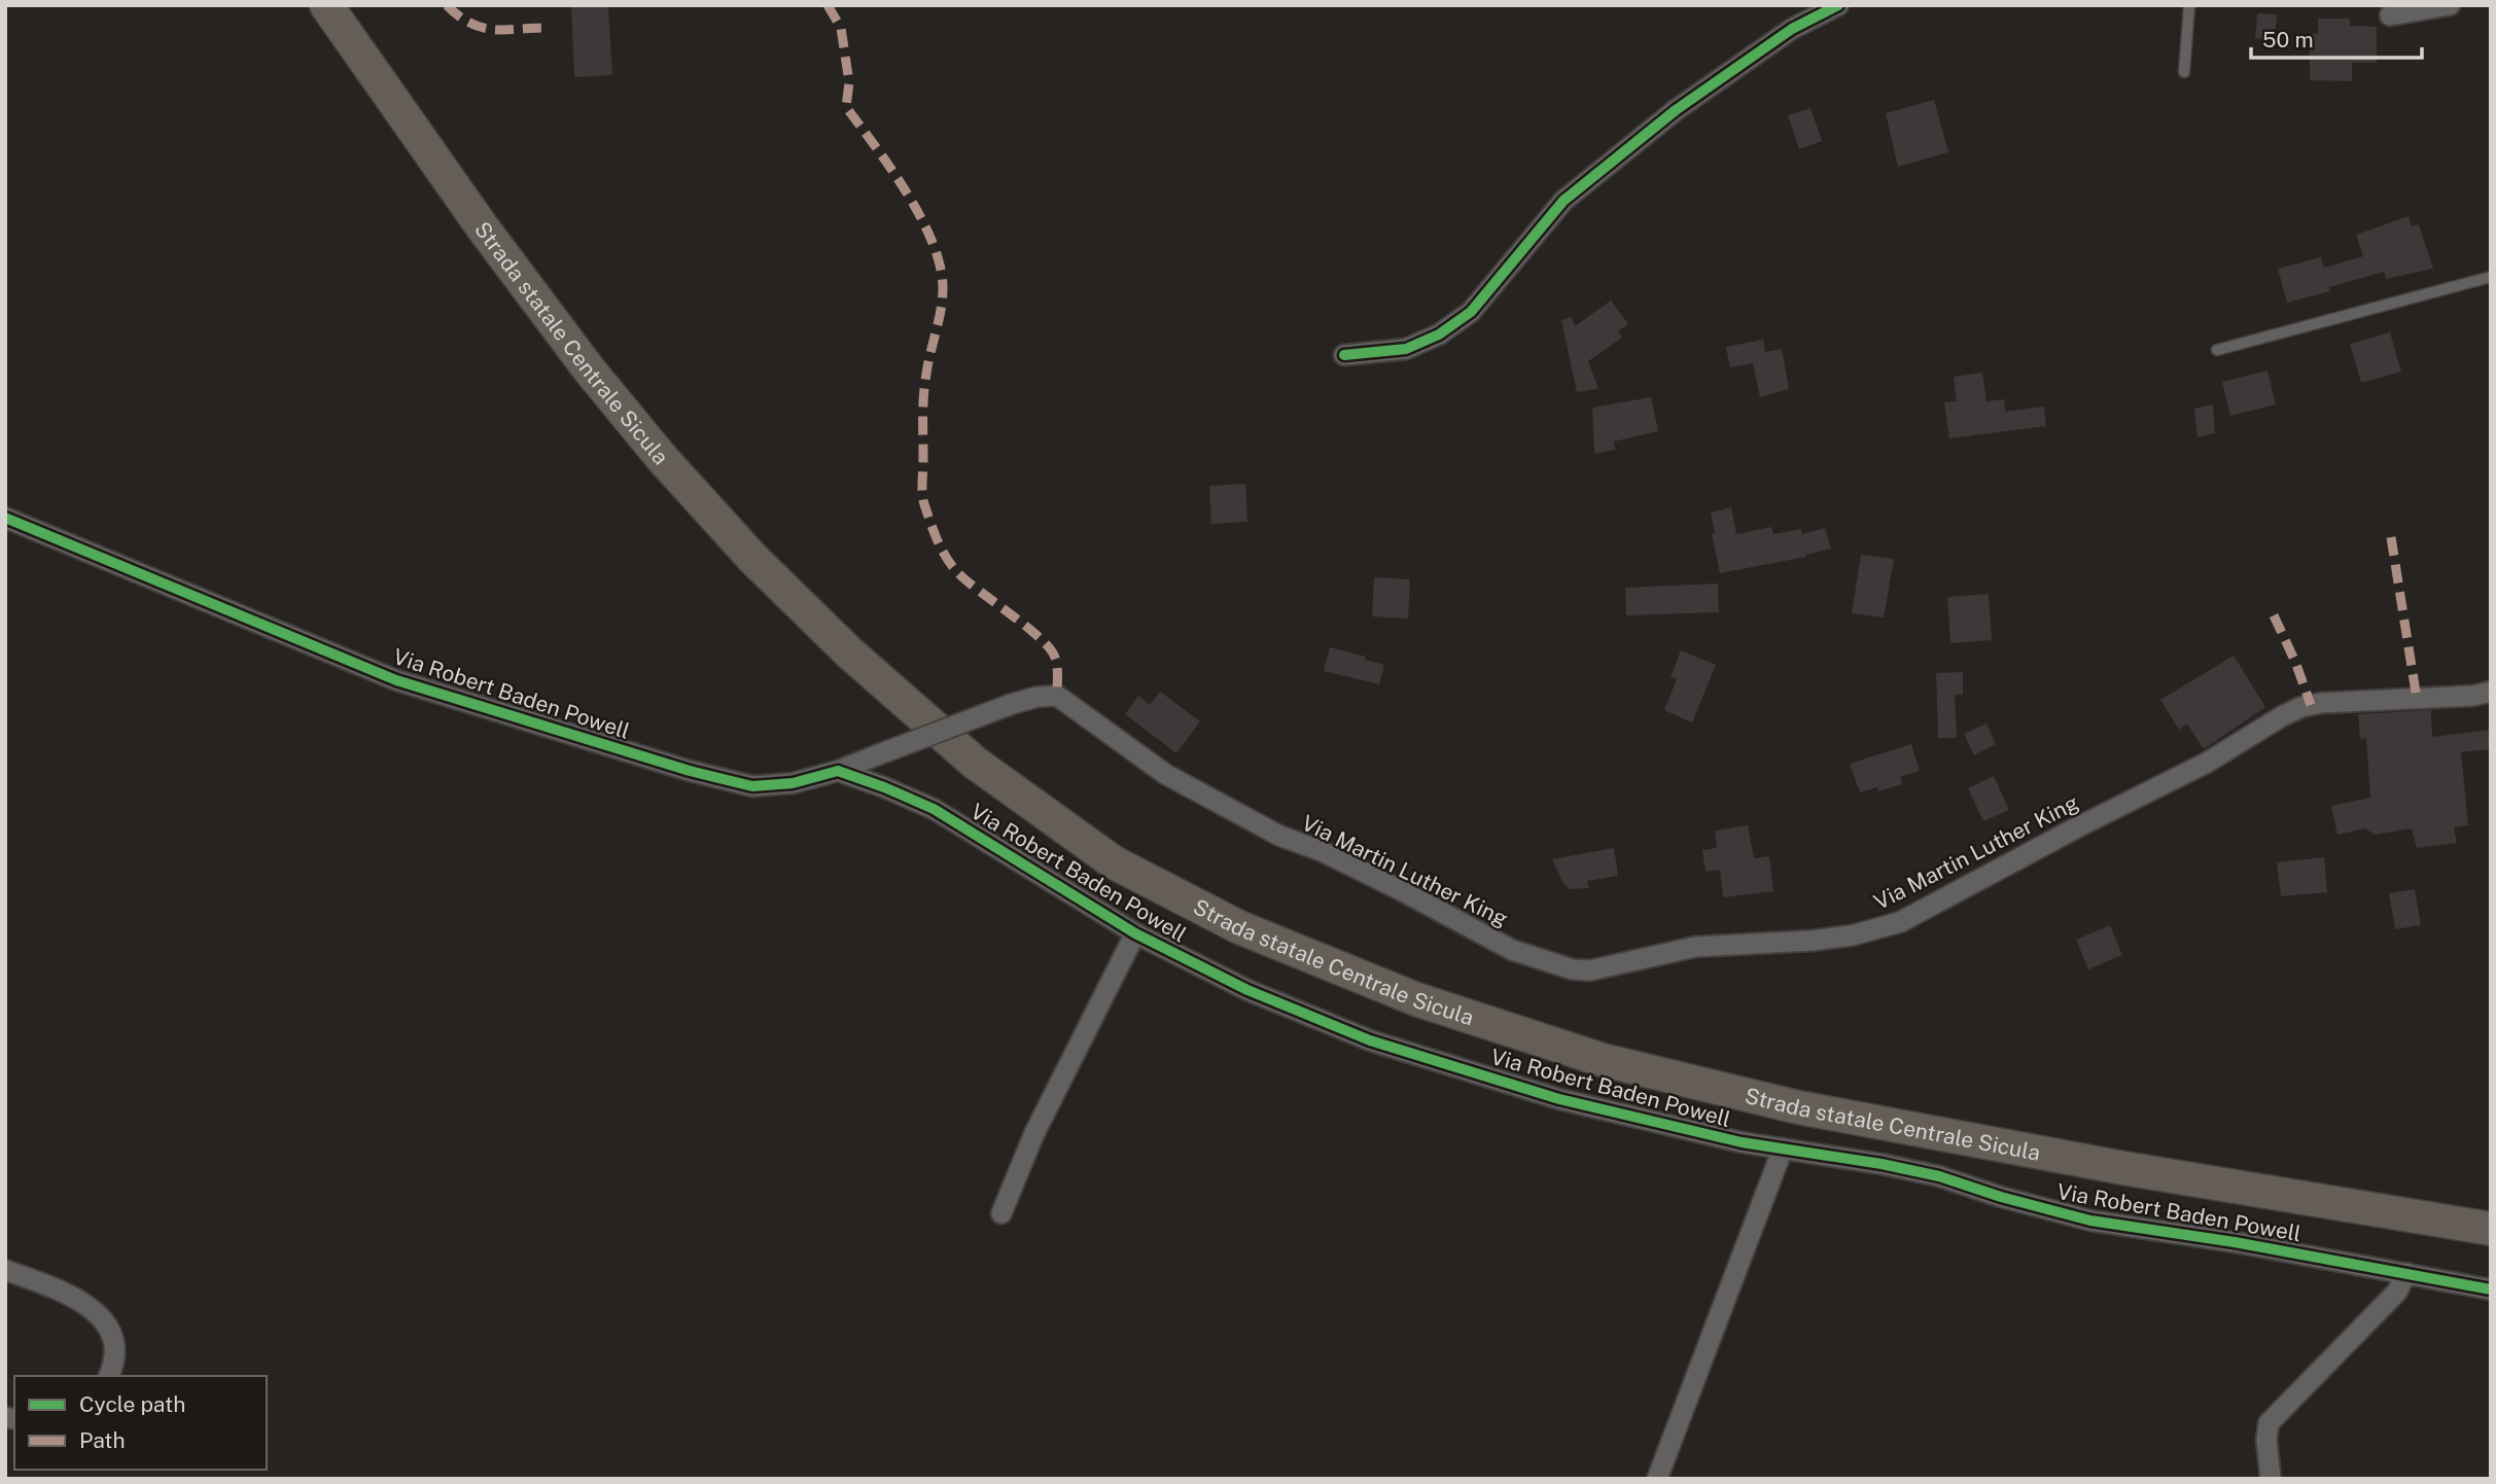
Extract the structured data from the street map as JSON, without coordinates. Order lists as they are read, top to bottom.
{
  "streets": {
    "main road": ["Strada statale Centrale Sicula"],
    "street": ["Via Robert Baden Powell", "Via Martin Luther King"]
  },
  "crossings": [
    ["Via Robert Baden Powell", "Via Martin Luther King"]
  ],
  "legend": ["Cycle path", "Path"],
  "scale_bar": "50 m"
}
